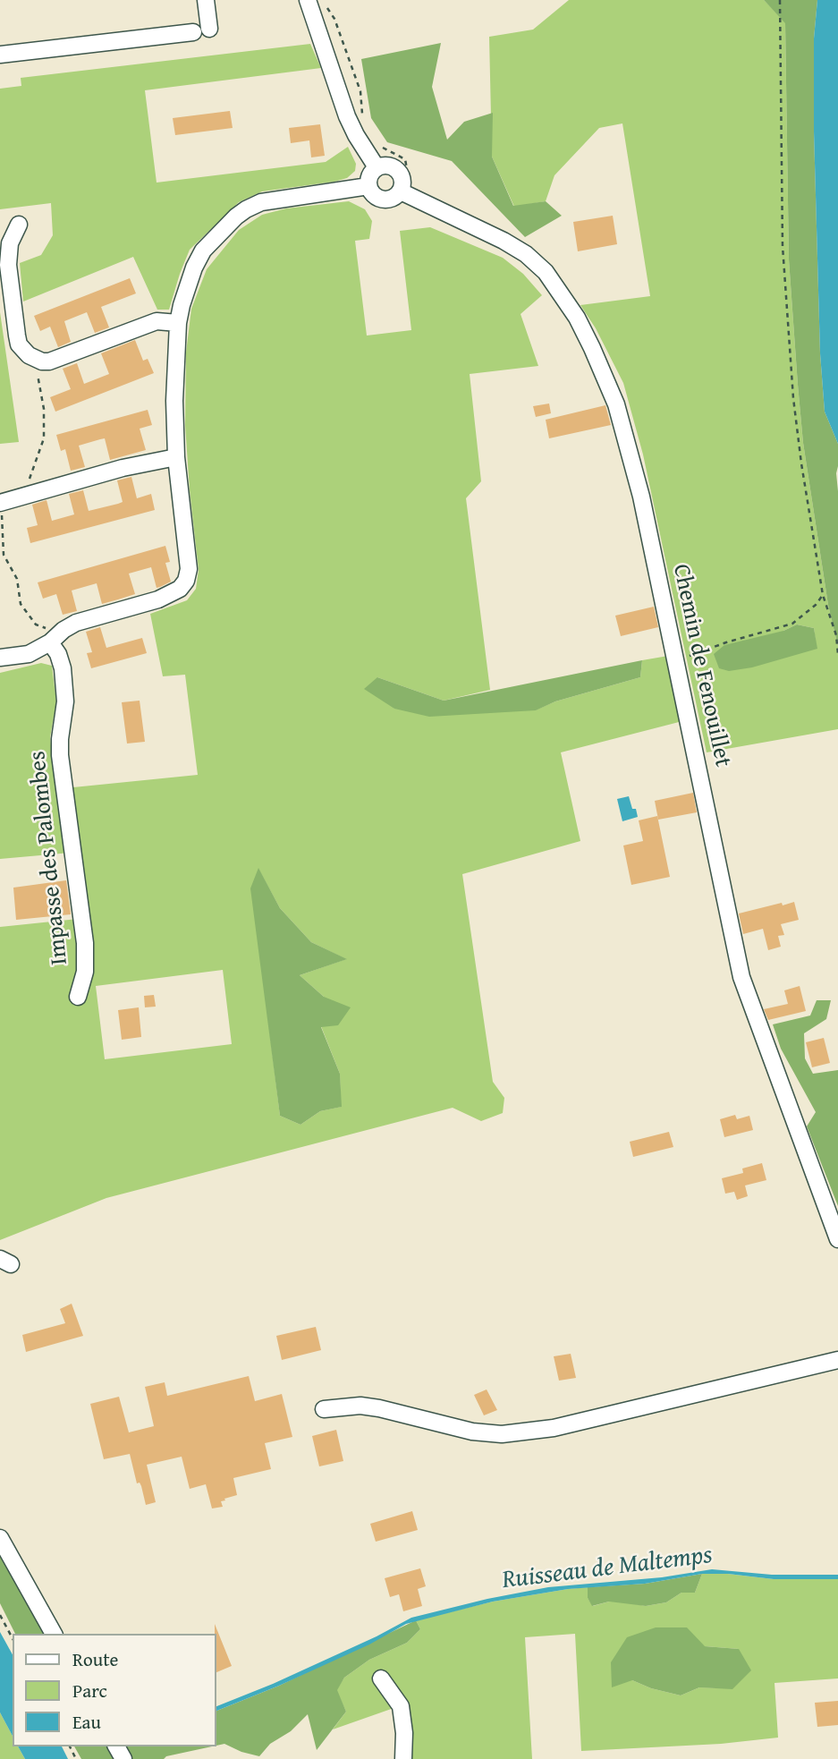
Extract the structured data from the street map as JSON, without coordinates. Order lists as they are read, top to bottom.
{
  "streets": {
    "street": ["Chemin de Fenouillet", "Impasse des Palombes"]
  },
  "water": ["Ruisseau de Maltemps"],
  "legend": ["Route", "Parc", "Eau"]
}
